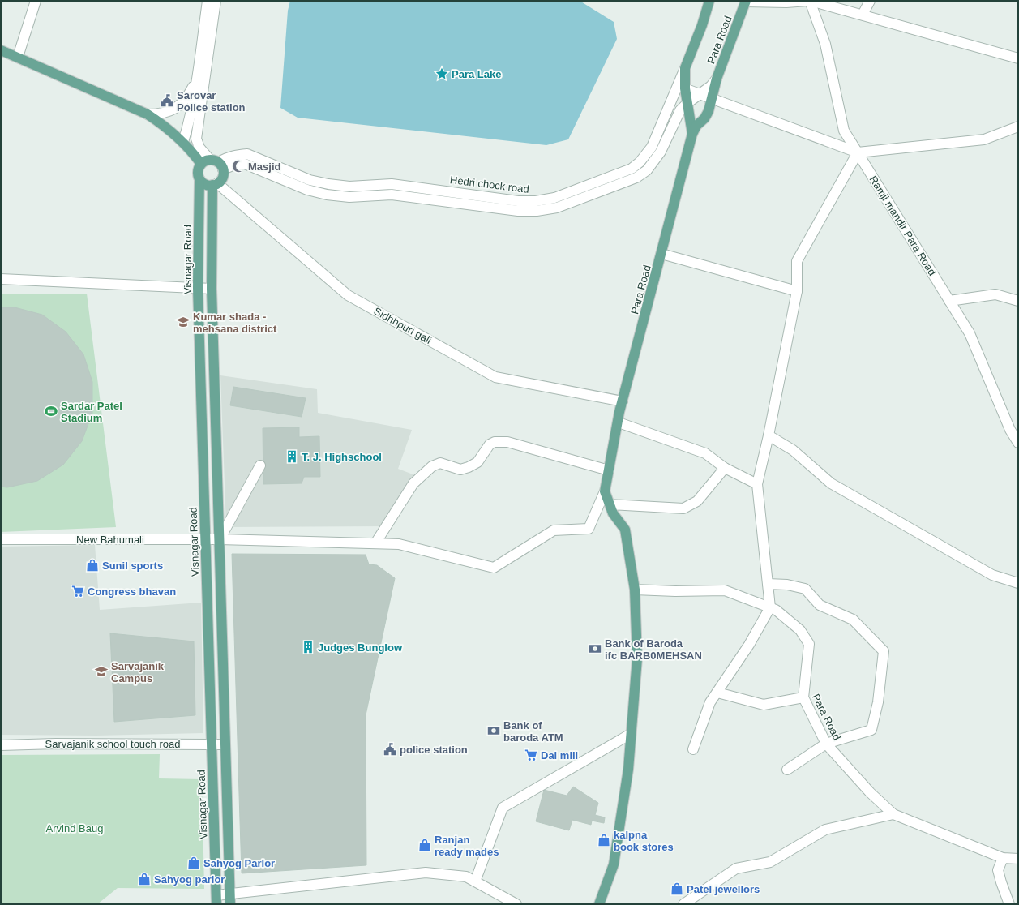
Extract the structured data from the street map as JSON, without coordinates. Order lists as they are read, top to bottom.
{
  "streets": {
    "main road": ["Para Road", "Visnagar Road"],
    "street": [
      "Hedri chock road",
      "Ramji mandir Para Road",
      "Sidhhpuri gali",
      "New Bahumali",
      "Sarvajanik school touch road"
    ]
  },
  "crossings": [
    ["Para Road", "Sidhhpuri gali"],
    ["Para Road", "New Bahumali"],
    ["Hedri chock road", "Visnagar Road"],
    ["Hedri chock road", "Sidhhpuri gali"],
    ["Visnagar Road", "Sidhhpuri gali"],
    ["Visnagar Road", "New Bahumali"],
    ["Visnagar Road", "Sarvajanik school touch road"]
  ],
  "parks": ["Arvind Baug"],
  "places": {
    "place": ["Para Lake"],
    "public building": ["Sarovar Police station", "police station"],
    "mosque": ["Masjid"],
    "school or university": ["Kumar shada - mehsana district", "Sarvajanik Campus"],
    "sports": ["Sardar Patel Stadium"],
    "building": ["T. J. Highschool", "Judges Bunglow"],
    "shop": [
      "Sunil sports",
      "kalpna book stores",
      "Ranjan ready mades",
      "Sahyog Parlor",
      "Sahyog parlor",
      "Patel jewellors"
    ],
    "supermarket": ["Congress bhavan", "Dal mill"],
    "bank": ["Bank of Baroda ifc BARB0MEHSAN", "Bank of baroda ATM"]
  }
}
